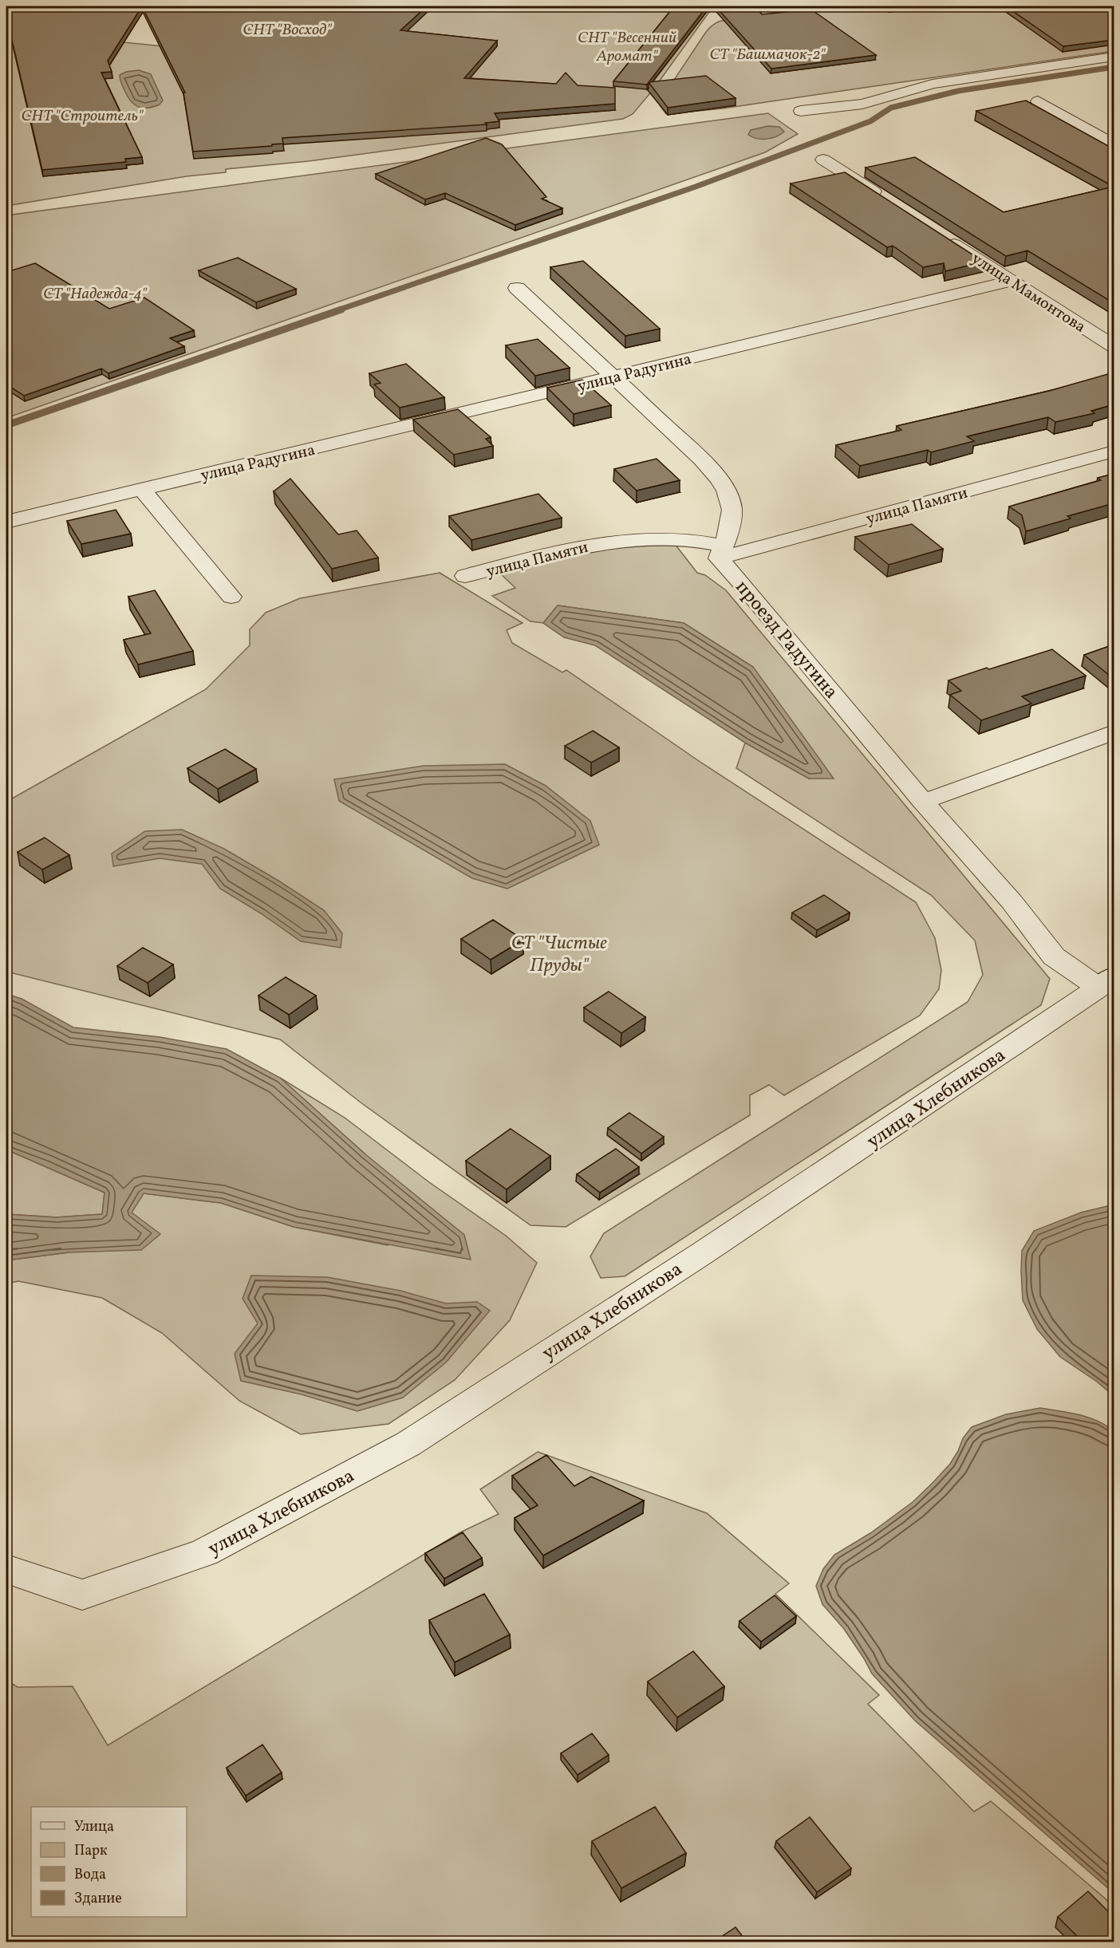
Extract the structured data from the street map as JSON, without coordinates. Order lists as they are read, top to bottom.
{
  "streets": {
    "street": [
      "улица Мамонтова",
      "улица Радугина",
      "улица Памяти",
      "проезд Радугина",
      "улица Хлебникова"
    ]
  },
  "crossings": [
    ["улица Мамонтова", "улица Радугина"],
    ["улица Памяти", "проезд Радугина"],
    ["проезд Радугина", "улица Хлебникова"]
  ],
  "parks": [
    "СНТ \"Восход\"",
    "СНТ \"Весенний Аромат\"",
    "СТ \"Башмачок-2\"",
    "СНТ \"Строитель\"",
    "СТ \"Надежда-4\"",
    "СТ \"Чистые Пруды\""
  ],
  "legend": [
    "Улица",
    "Парк",
    "Вода",
    "Здание"
  ]
}
